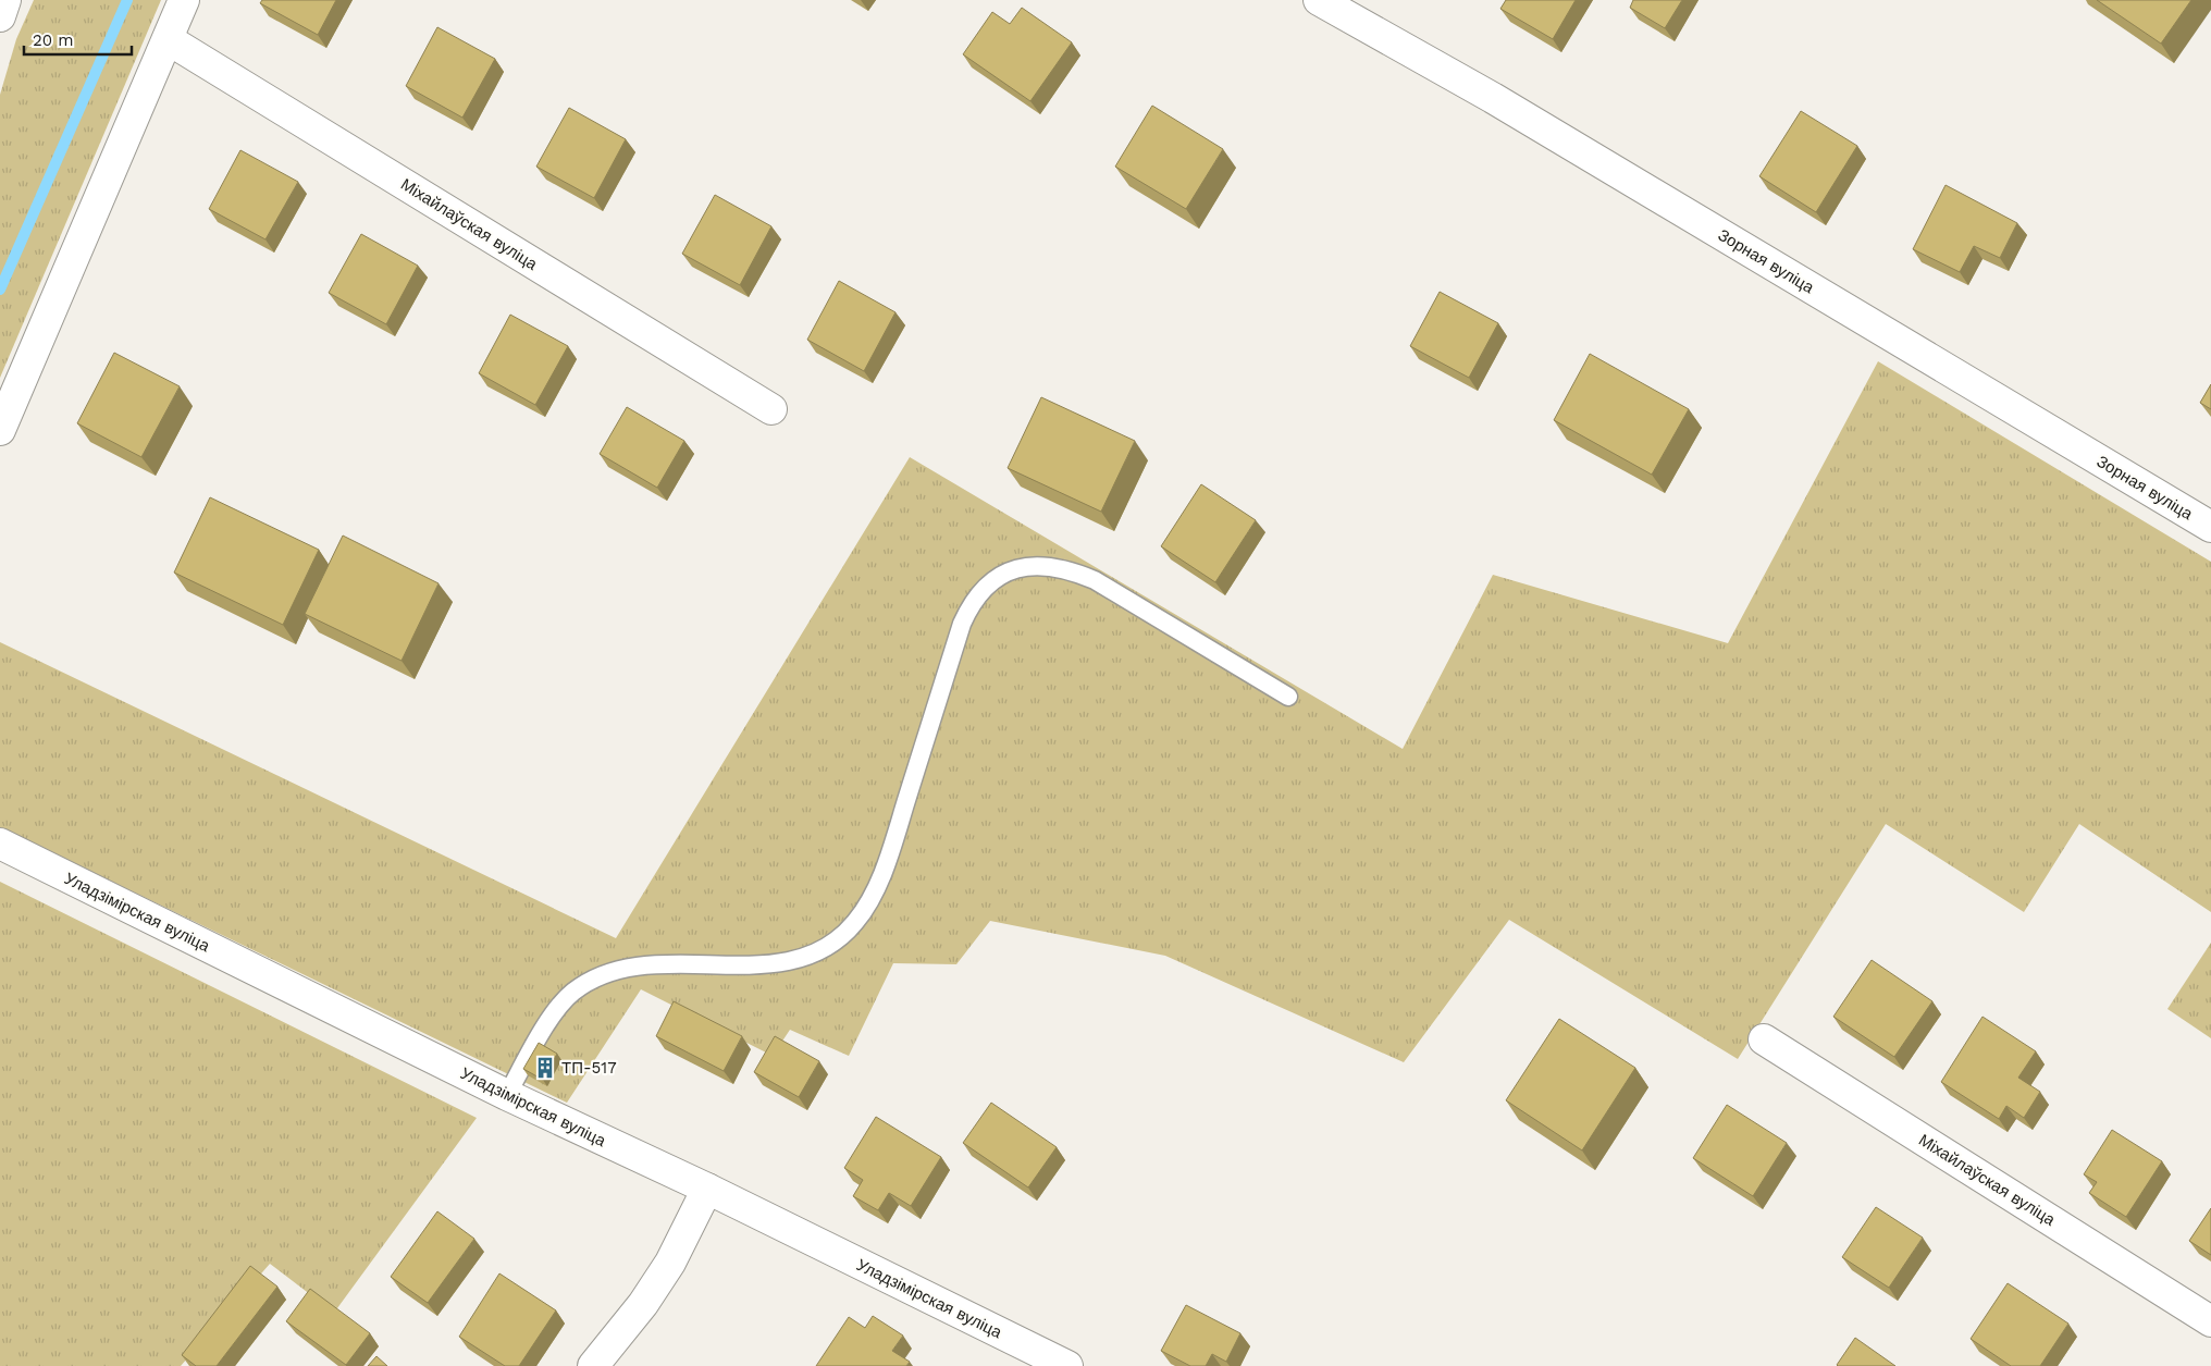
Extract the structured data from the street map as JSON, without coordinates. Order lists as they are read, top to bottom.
{
  "streets": {
    "street": ["Міхайлаўская вуліца", "Зорная вуліца", "Уладзімірская вуліца"]
  },
  "places": {
    "building": ["ТП-517"]
  },
  "scale_bar": "20 m"
}
